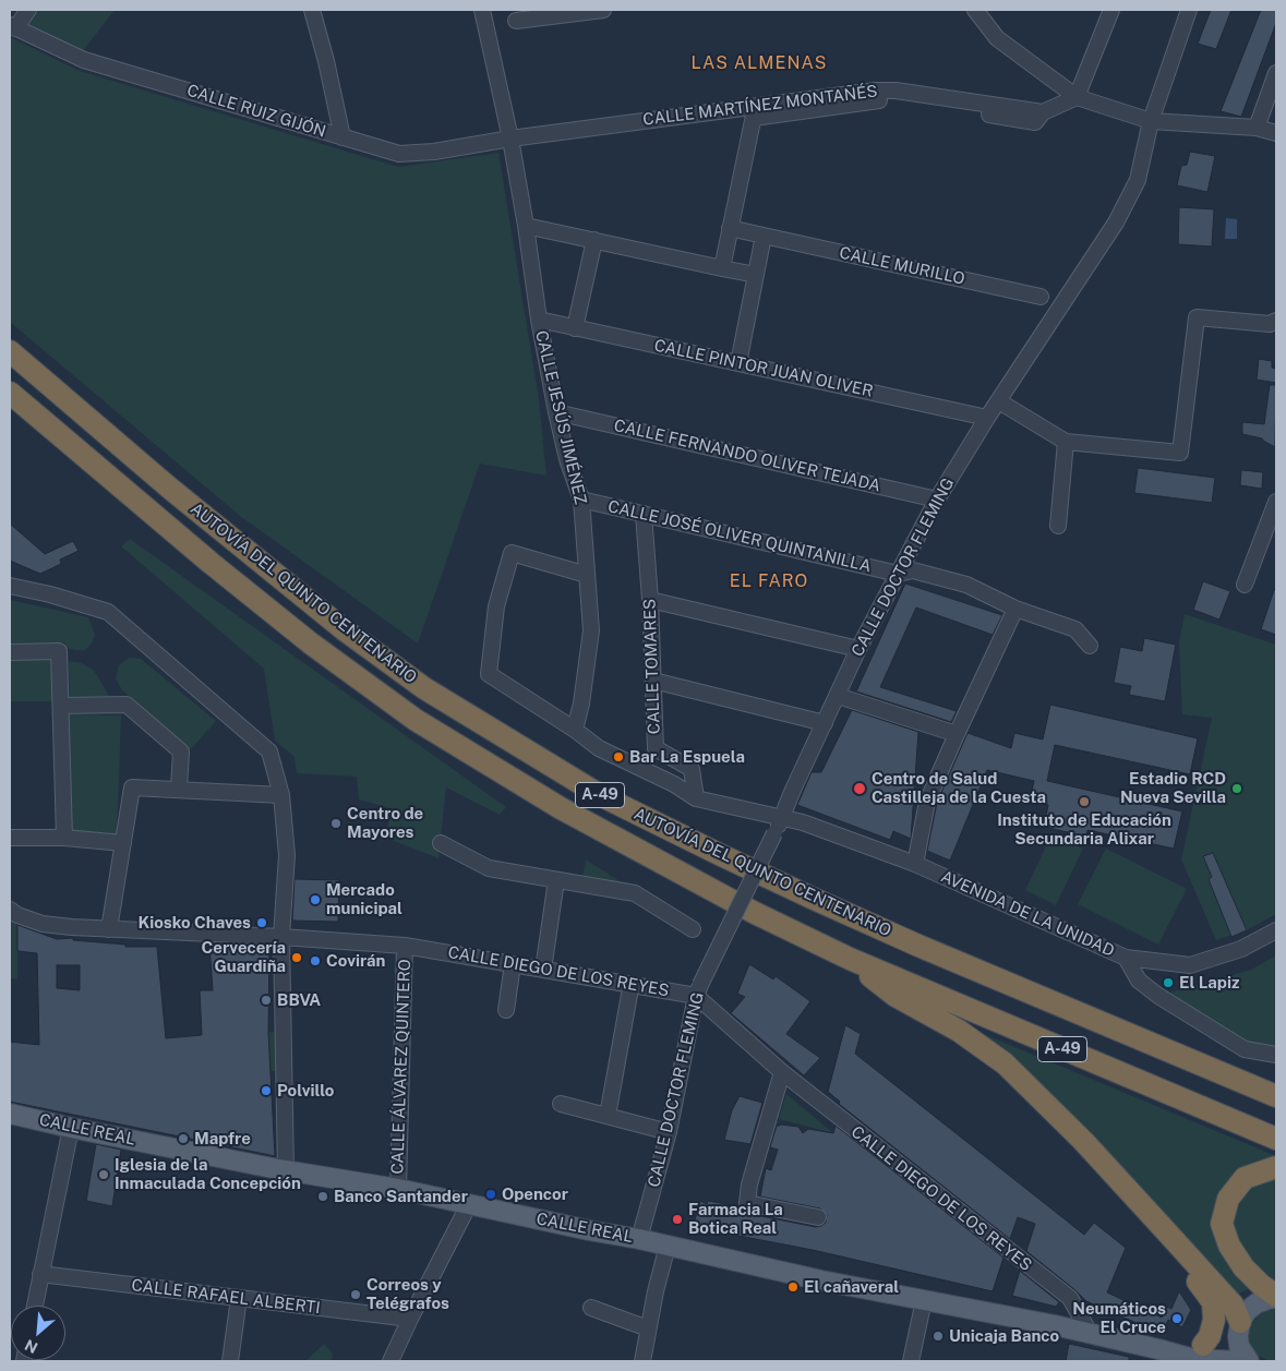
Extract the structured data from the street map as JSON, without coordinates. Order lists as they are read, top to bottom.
{
  "streets": {
    "highway": ["AUTOVÍA DEL QUINTO CENTENARIO", "A-49"],
    "main road": ["CALLE REAL"],
    "street": [
      "CALLE MARTÍNEZ MONTAÑÉS",
      "CALLE RUIZ GIJÓN",
      "CALLE MURILLO",
      "CALLE PINTOR JUAN OLIVER",
      "CALLE JESÚS JIMÉNEZ",
      "CALLE FERNANDO OLIVER TEJADA",
      "CALLE JOSÉ OLIVER QUINTANILLA",
      "CALLE DOCTOR FLEMING",
      "CALLE TOMARES",
      "AVENIDA DE LA UNIDAD",
      "CALLE DIEGO DE LOS REYES",
      "CALLE ÁLVAREZ QUINTERO",
      "CALLE RAFAEL ALBERTI"
    ]
  },
  "crossings": [
    ["CALLE MARTÍNEZ MONTAÑÉS", "CALLE RUIZ GIJÓN"],
    ["CALLE MARTÍNEZ MONTAÑÉS", "CALLE JESÚS JIMÉNEZ"],
    ["CALLE RUIZ GIJÓN", "CALLE JESÚS JIMÉNEZ"],
    ["CALLE PINTOR JUAN OLIVER", "CALLE JESÚS JIMÉNEZ"],
    ["CALLE PINTOR JUAN OLIVER", "CALLE DOCTOR FLEMING"],
    ["CALLE JESÚS JIMÉNEZ", "CALLE FERNANDO OLIVER TEJADA"],
    ["CALLE JESÚS JIMÉNEZ", "CALLE JOSÉ OLIVER QUINTANILLA"],
    ["CALLE FERNANDO OLIVER TEJADA", "CALLE DOCTOR FLEMING"],
    ["CALLE JOSÉ OLIVER QUINTANILLA", "CALLE DOCTOR FLEMING"],
    ["CALLE JOSÉ OLIVER QUINTANILLA", "CALLE TOMARES"],
    ["CALLE DOCTOR FLEMING", "AVENIDA DE LA UNIDAD"],
    ["CALLE DOCTOR FLEMING", "CALLE DIEGO DE LOS REYES"],
    ["CALLE DOCTOR FLEMING", "CALLE REAL"],
    ["CALLE TOMARES", "AVENIDA DE LA UNIDAD"],
    ["CALLE DIEGO DE LOS REYES", "CALLE ÁLVAREZ QUINTERO"],
    ["CALLE DIEGO DE LOS REYES", "CALLE REAL"],
    ["CALLE ÁLVAREZ QUINTERO", "CALLE REAL"]
  ],
  "districts": ["LAS ALMENAS", "EL FARO"],
  "places": [
    "Bar La Espuela",
    "Centro de Salud Castilleja de la Cuesta",
    "Estadio RCD Nueva Sevilla",
    "Instituto de Educación Secundaria Alixar",
    "Centro de Mayores",
    "Mercado municipal",
    "Kiosko Chaves",
    "Cervecería Guardiña",
    "Covirán",
    "El Lapiz",
    "BBVA",
    "Polvillo",
    "Mapfre",
    "Iglesia de la Inmaculada Concepción",
    "Opencor",
    "Banco Santander",
    "Farmacia La Botica Real",
    "El cañaveral",
    "Correos y Telégrafos",
    "Neumáticos El Cruce",
    "Unicaja Banco"
  ],
  "north": "bottom left"
}
